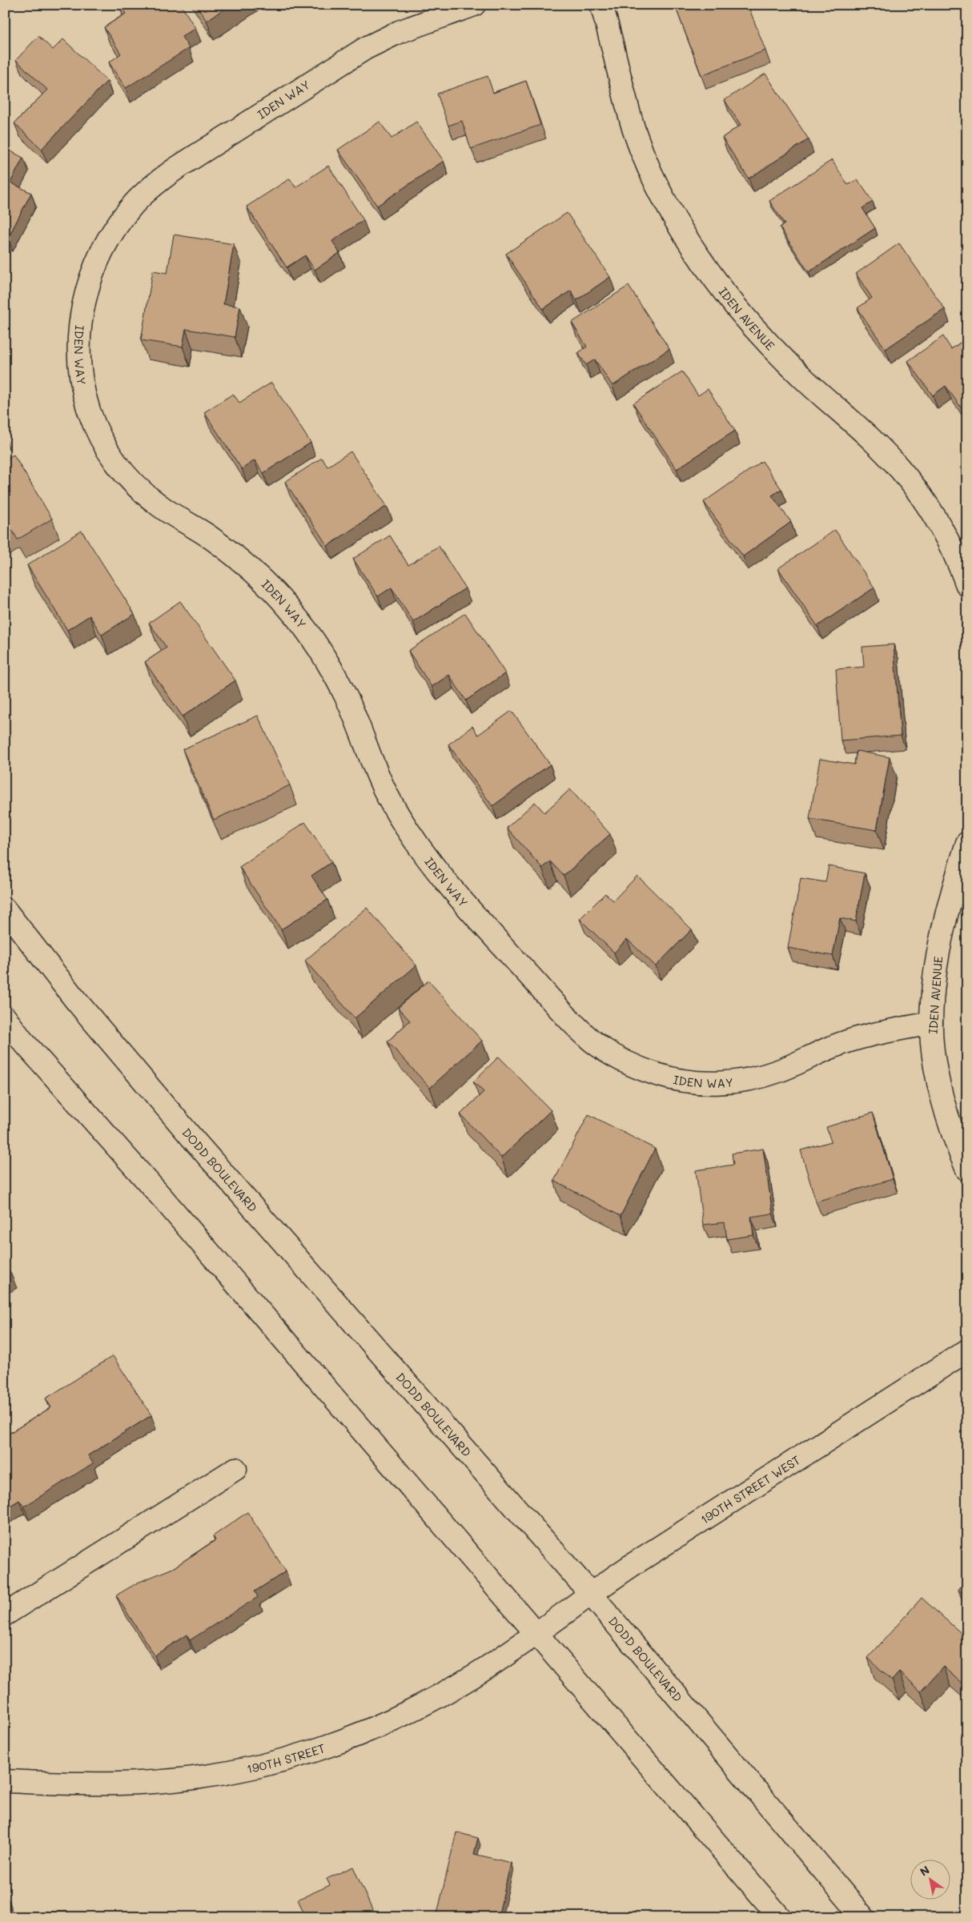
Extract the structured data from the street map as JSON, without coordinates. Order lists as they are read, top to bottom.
{
  "streets": {
    "street": [
      "IDEN WAY",
      "IDEN AVENUE",
      "DODD BOULEVARD",
      "190TH STREET WEST",
      "190TH STREET"
    ]
  },
  "crossings": [
    ["IDEN WAY", "IDEN AVENUE"],
    ["DODD BOULEVARD", "190TH STREET WEST"],
    ["190TH STREET WEST", "190TH STREET"]
  ],
  "north": "top left"
}
